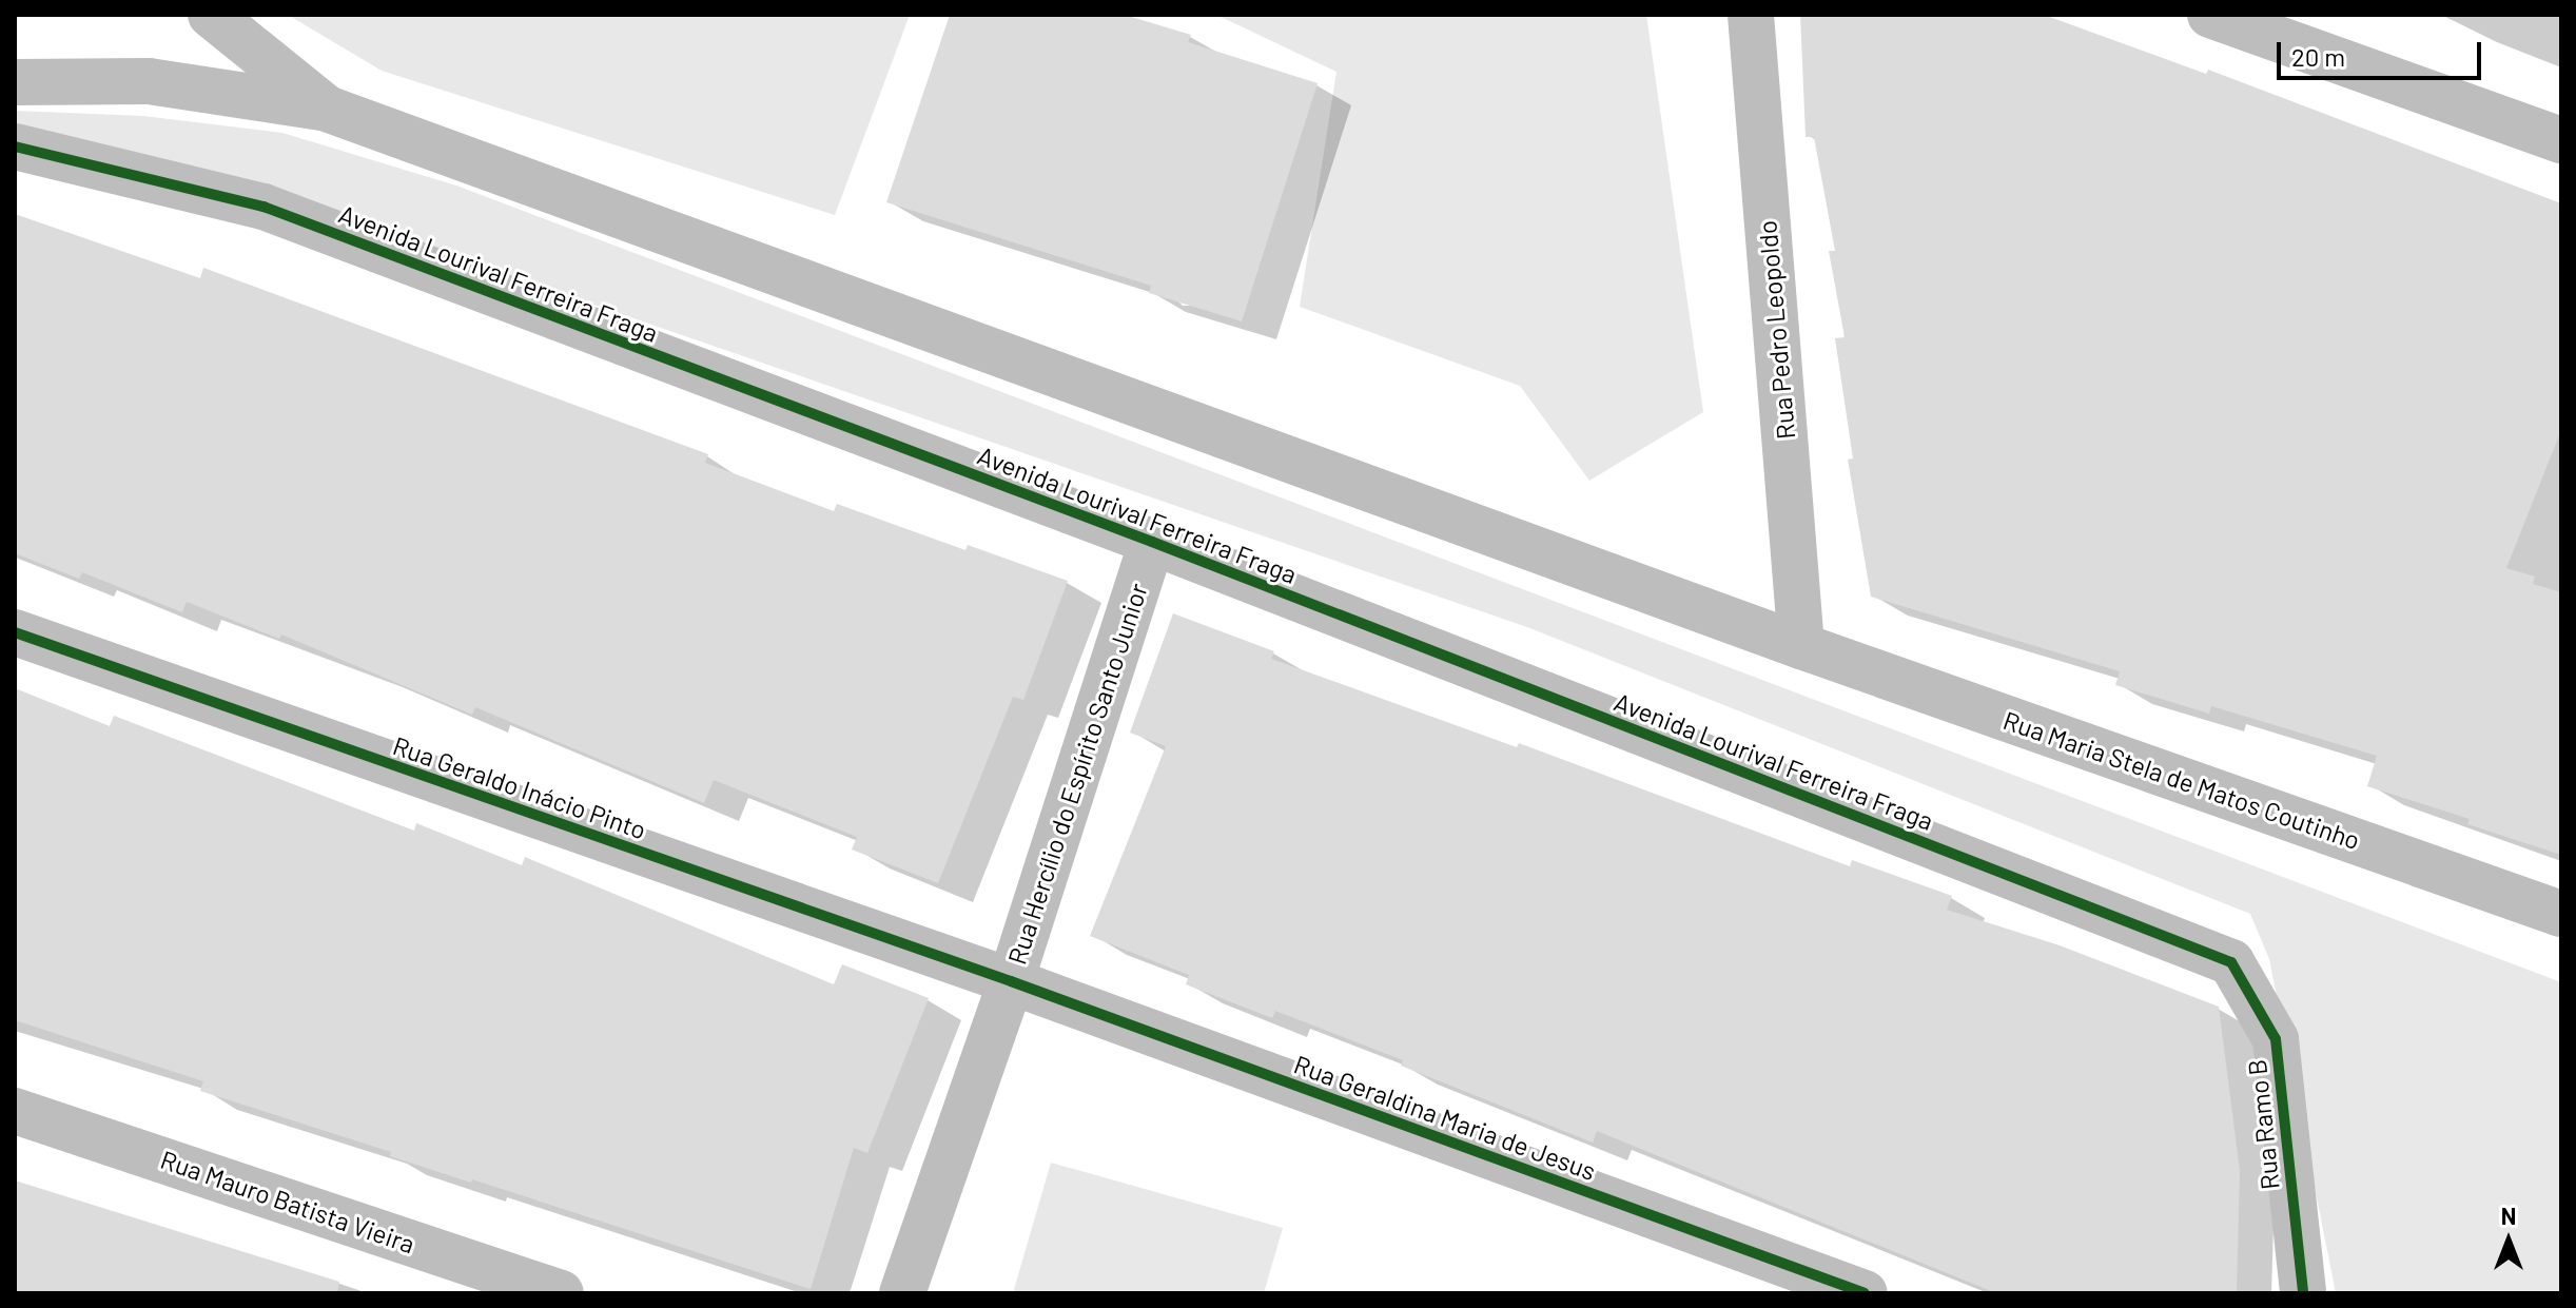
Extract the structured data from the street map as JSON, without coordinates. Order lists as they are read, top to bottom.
{
  "streets": {
    "street": [
      "Avenida Lourival Ferreira Fraga",
      "Rua Pedro Leopoldo",
      "Rua Hercílio do Espírito Santo Junior",
      "Rua Maria Stela de Matos Coutinho",
      "Rua Geraldo Inácio Pinto",
      "Rua Geraldina Maria de Jesus",
      "Rua Ramo B",
      "Rua Mauro Batista Vieira"
    ]
  },
  "crossings": [
    ["Avenida Lourival Ferreira Fraga", "Rua Hercílio do Espírito Santo Junior"],
    ["Avenida Lourival Ferreira Fraga", "Rua Ramo B"],
    ["Rua Pedro Leopoldo", "Rua Maria Stela de Matos Coutinho"],
    ["Rua Hercílio do Espírito Santo Junior", "Rua Geraldo Inácio Pinto"],
    ["Rua Hercílio do Espírito Santo Junior", "Rua Geraldina Maria de Jesus"],
    ["Rua Geraldo Inácio Pinto", "Rua Geraldina Maria de Jesus"]
  ],
  "scale_bar": "20 m",
  "north": "top"
}
